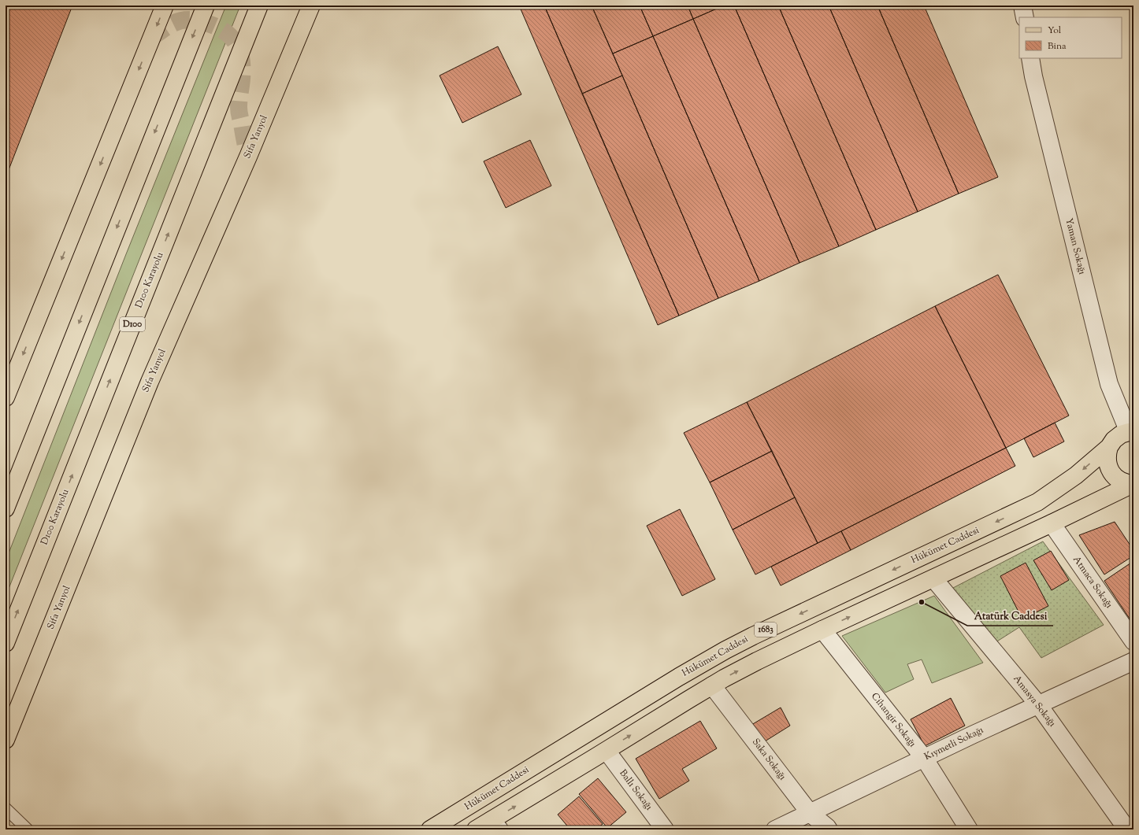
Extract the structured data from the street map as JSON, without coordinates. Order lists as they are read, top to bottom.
{
  "streets": {
    "main road": [
      "Sifa Yanyol",
      "D100 Karayolu",
      "D100",
      "Hükümet Caddesi",
      "1683"
    ],
    "street": [
      "Yaman Sokağı",
      "Atmaca Sokağı",
      "Amasya Sokağı",
      "Cihangir Sokağı",
      "Kıymetli Sokağı",
      "Saka Sokağı",
      "Ballı Sokağı"
    ]
  },
  "crossings": [
    ["Yaman Sokağı", "Hükümet Caddesi"],
    ["Atmaca Sokağı", "1683"],
    ["1683", "Amasya Sokağı"],
    ["1683", "Cihangir Sokağı"],
    ["1683", "Saka Sokağı"],
    ["1683", "Ballı Sokağı"],
    ["Amasya Sokağı", "Kıymetli Sokağı"],
    ["Cihangir Sokağı", "Kıymetli Sokağı"],
    ["Kıymetli Sokağı", "Saka Sokağı"]
  ],
  "places": ["Atatürk Caddesi"],
  "legend": ["Yol", "Bina"]
}
